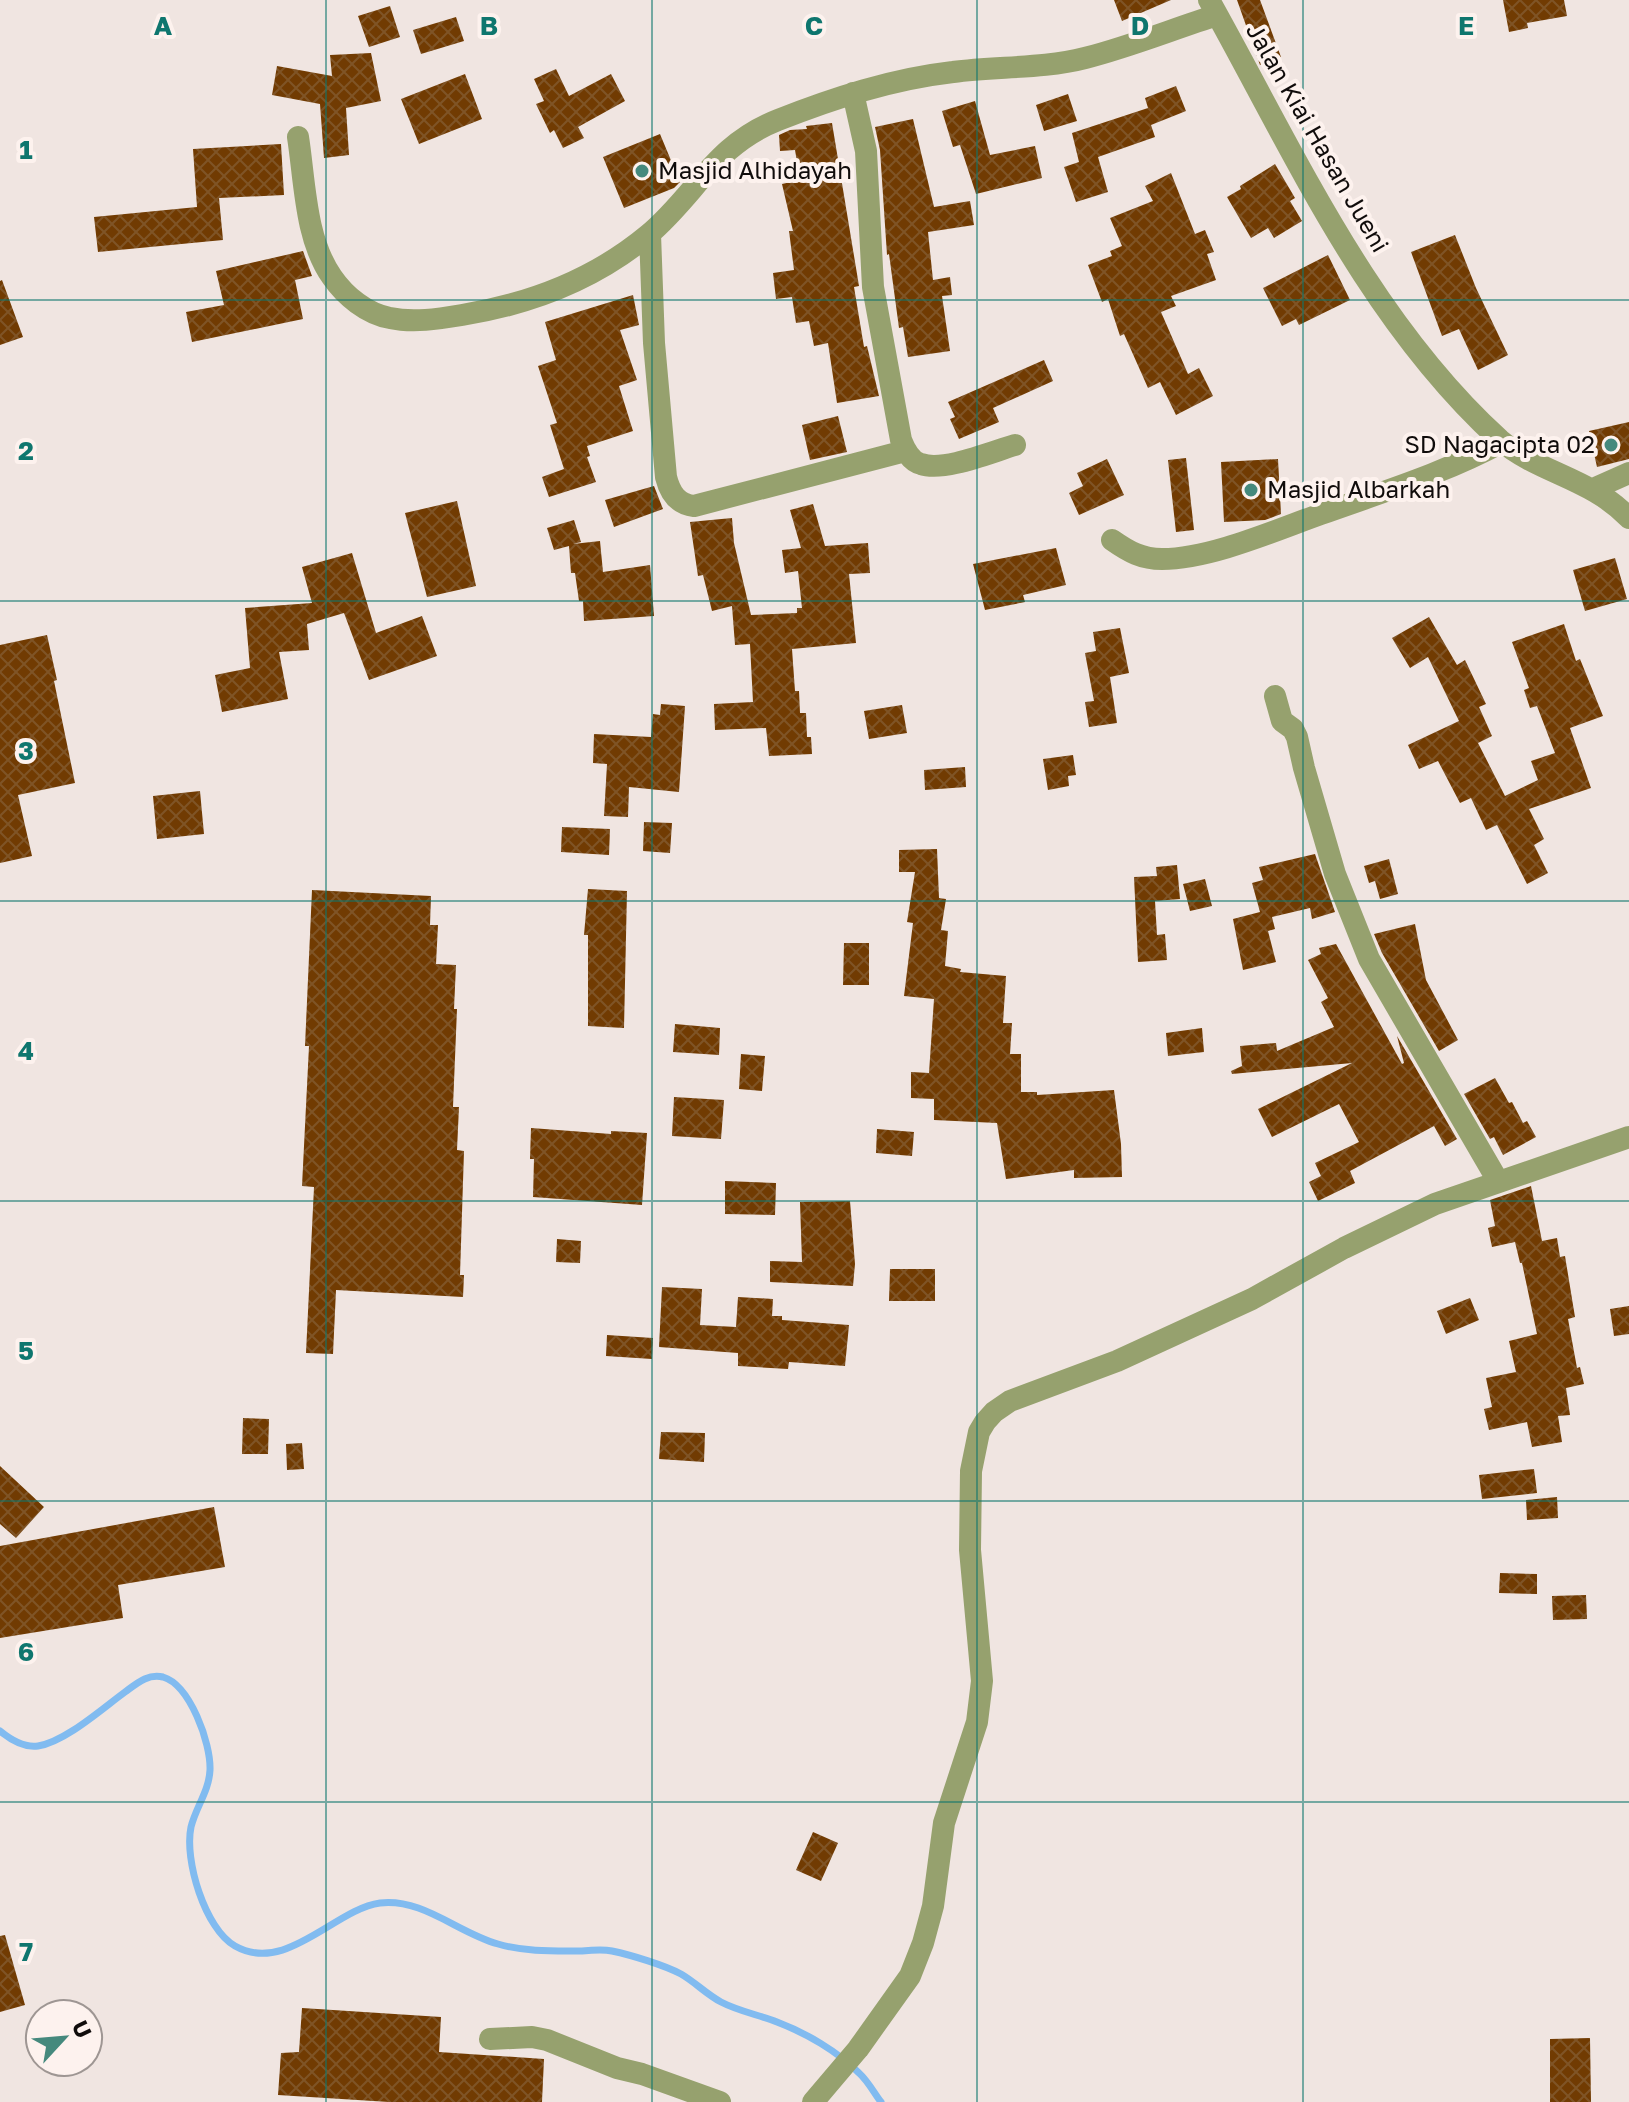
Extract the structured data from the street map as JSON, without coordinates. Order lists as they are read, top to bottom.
{
  "streets": {
    "street": ["Jalan Kiai Hasan Jueni"]
  },
  "places": ["Masjid Alhidayah", "SD Nagacipta 02", "Masjid Albarkah"],
  "north": "top right",
  "grid": {
    "columns": [
      "A",
      "B",
      "C",
      "D",
      "E"
    ],
    "rows": [
      "1",
      "2",
      "3",
      "4",
      "5",
      "6",
      "7"
    ]
  }
}
